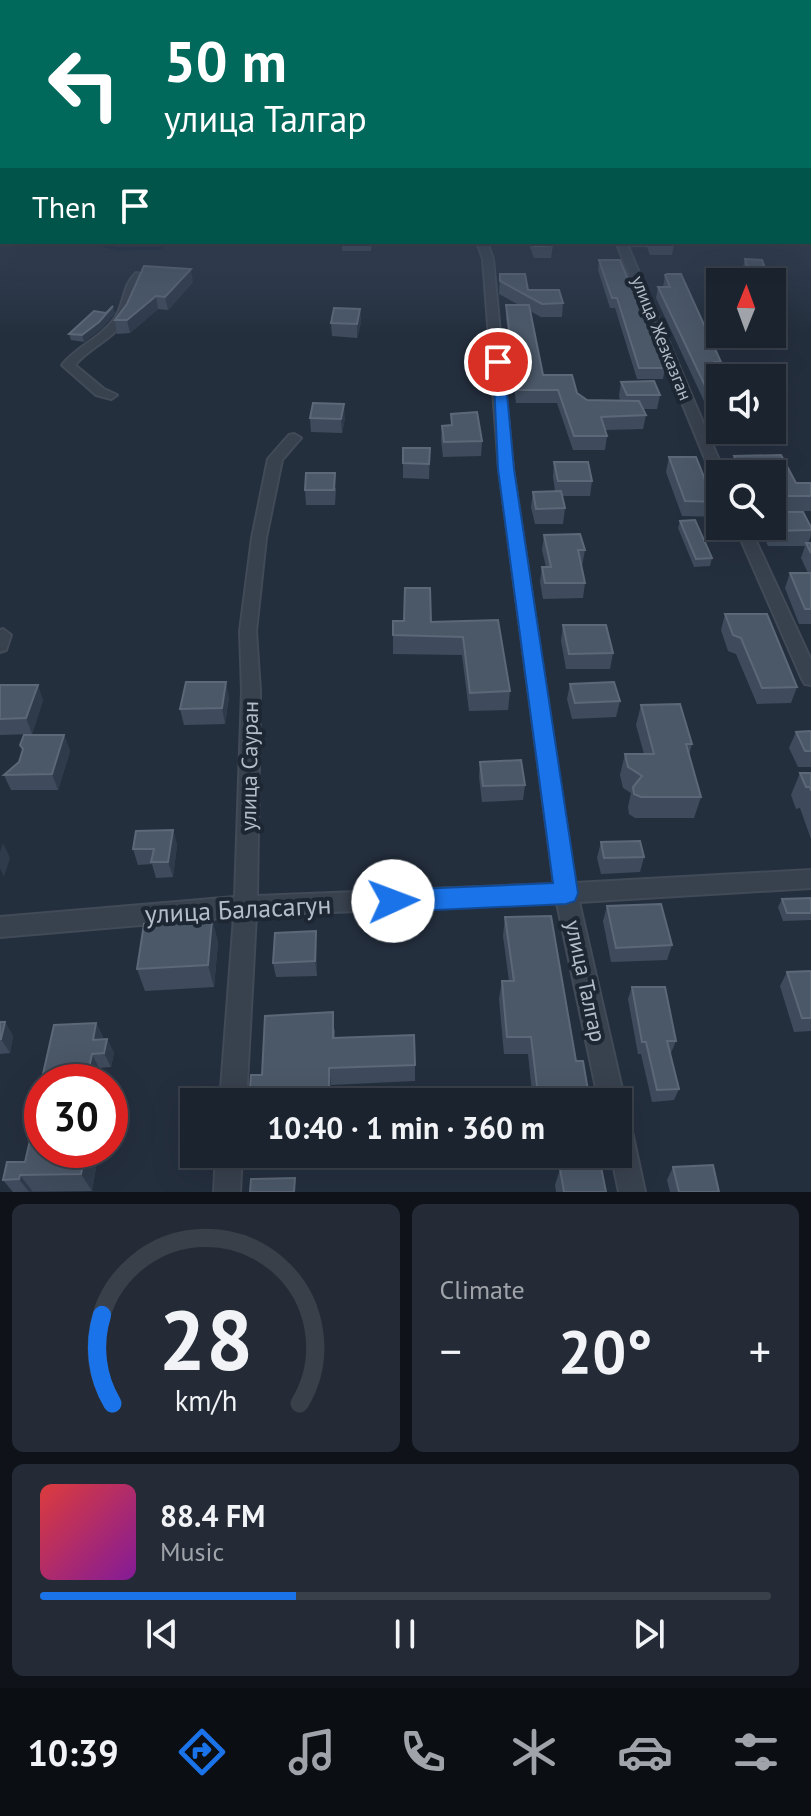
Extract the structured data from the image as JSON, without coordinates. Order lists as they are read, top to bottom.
{
  "streets": {
    "street": [
      "улица Жезказган",
      "улица Сауран",
      "улица Баласагун",
      "улица Талгар"
    ]
  },
  "crossings": [
    ["улица Сауран", "улица Баласагун"],
    ["улица Баласагун", "улица Талгар"]
  ],
  "north": "top",
  "page": {
    "turn": ["50 m", "улица Талгар"],
    "then": "Then",
    "limit": "30",
    "trip": "10:40 · 1 min · 360 m",
    "tile": "Climate",
    "heat": ["−", "20°", "+"],
    "song": ["88.4 FM", "Music"],
    "tabs": "10:39",
    "gauge": ["28", "km/h"]
  }
}
